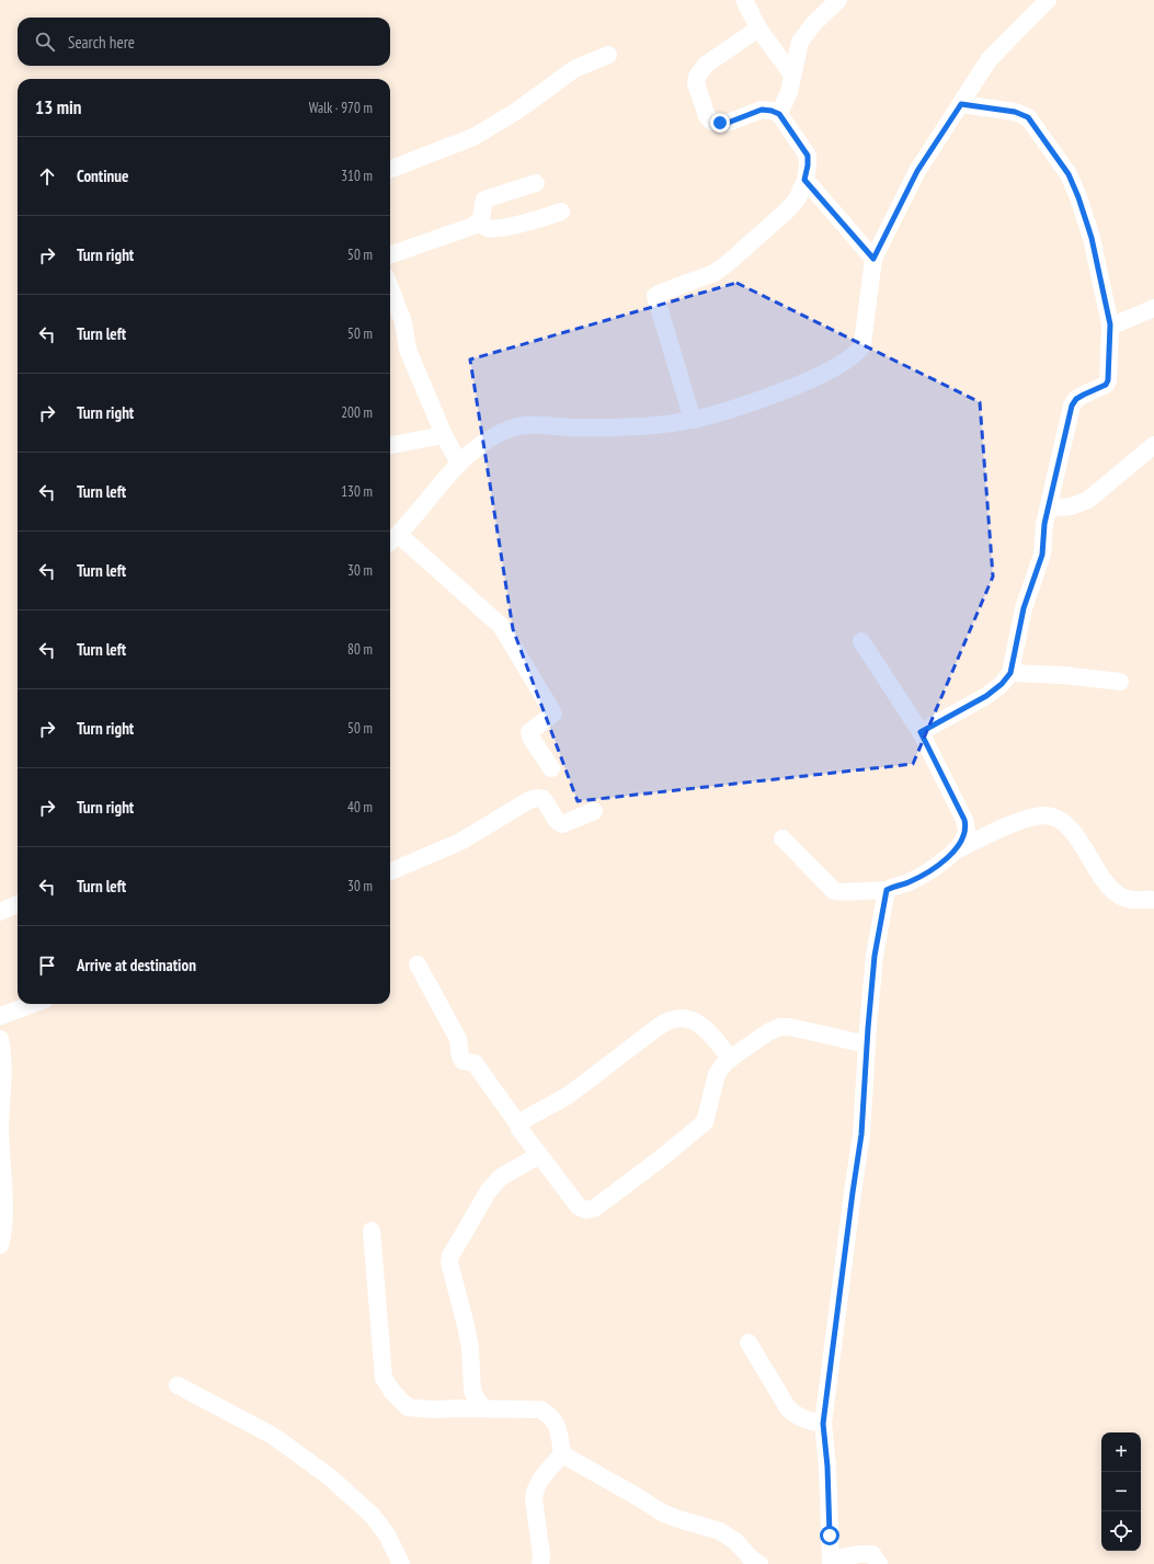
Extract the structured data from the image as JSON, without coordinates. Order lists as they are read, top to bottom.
{
  "page": {
    "search": "Search here",
    "heading": ["13 min", "Walk · 970 m"],
    "list": [
      ["Continue", "310 m"],
      ["Turn right", "50 m"],
      ["Turn left", "50 m"],
      ["Turn right", "200 m"],
      ["Turn left", "130 m"],
      ["Turn left", "30 m"],
      ["Turn left", "80 m"],
      ["Turn right", "50 m"],
      ["Turn right", "40 m"],
      ["Turn left", "30 m"],
      "Arrive at destination"
    ],
    "map_buttons": ["+", "−"]
  }
}
